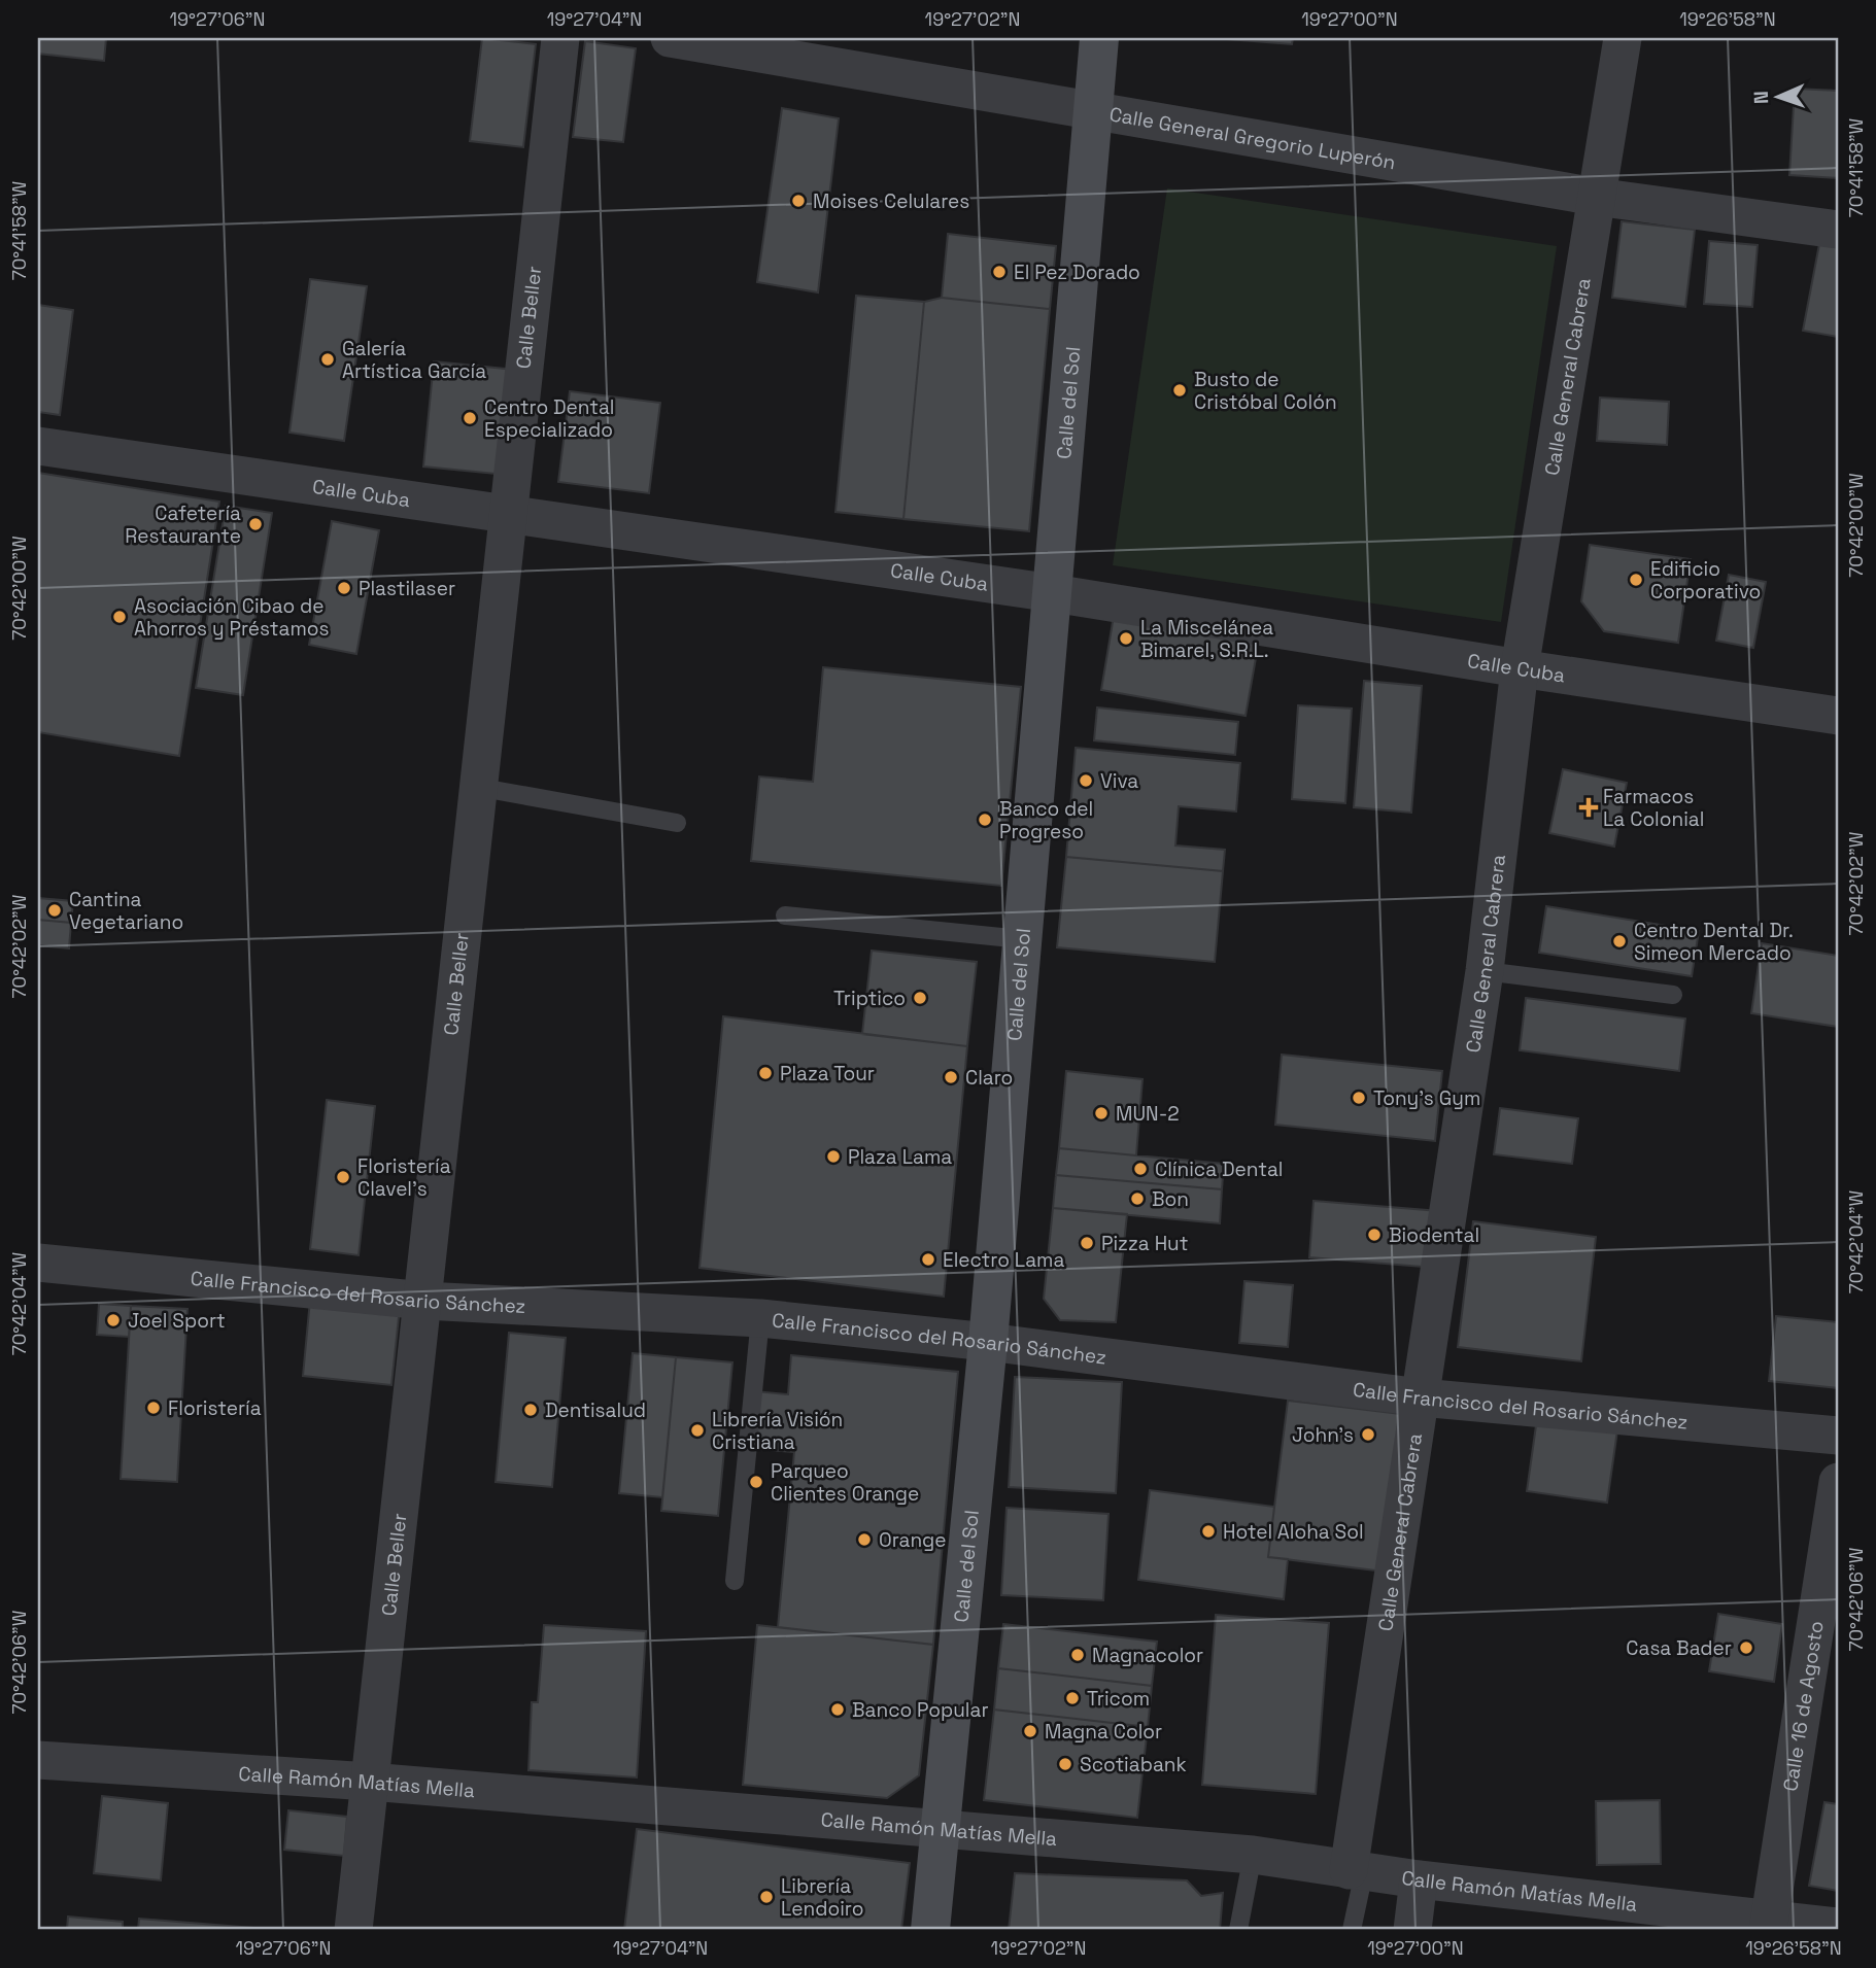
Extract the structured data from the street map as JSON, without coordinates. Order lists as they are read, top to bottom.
{
  "streets": {
    "main road": ["Calle del Sol"],
    "street": [
      "Calle General Gregorio Luperón",
      "Calle Beller",
      "Calle General Cabrera",
      "Calle Cuba",
      "Calle Francisco del Rosario Sánchez",
      "Calle 16 de Agosto",
      "Calle Ramón Matías Mella"
    ]
  },
  "crossings": [
    ["Calle General Gregorio Luperón", "Calle General Cabrera"],
    ["Calle General Gregorio Luperón", "Calle del Sol"],
    ["Calle Beller", "Calle Cuba"],
    ["Calle Beller", "Calle Francisco del Rosario Sánchez"],
    ["Calle Beller", "Calle Ramón Matías Mella"],
    ["Calle General Cabrera", "Calle Cuba"],
    ["Calle General Cabrera", "Calle Francisco del Rosario Sánchez"],
    ["Calle General Cabrera", "Calle Ramón Matías Mella"],
    ["Calle del Sol", "Calle Cuba"],
    ["Calle del Sol", "Calle Francisco del Rosario Sánchez"],
    ["Calle del Sol", "Calle Ramón Matías Mella"],
    ["Calle 16 de Agosto", "Calle Ramón Matías Mella"]
  ],
  "places": {
    "other": [
      "Moises Celulares",
      "El Pez Dorado",
      "Galería Artística García",
      "Busto de Cristóbal Colón",
      "Centro Dental Especializado",
      "Cafetería Restaurante",
      "Edificio Corporativo",
      "Plastilaser",
      "Asociación Cibao de Ahorros y Préstamos",
      "La Miscelánea Bimarel, S.R.L.",
      "Viva",
      "Banco del Progreso",
      "Cantina Vegetariano",
      "Centro Dental Dr. Simeon Mercado",
      "Triptico",
      "Plaza Tour",
      "Claro",
      "Tony's Gym",
      "MUN-2",
      "Plaza Lama",
      "Clínica Dental",
      "Floristería Clavel's",
      "Bon",
      "Biodental",
      "Pizza Hut",
      "Electro Lama",
      "Joel Sport",
      "Floristería",
      "Dentisalud",
      "Librería Visión Cristiana",
      "John's",
      "Parqueo Clientes Orange",
      "Hotel Aloha Sol",
      "Orange",
      "Casa Bader",
      "Magnacolor",
      "Tricom",
      "Banco Popular",
      "Magna Color",
      "Scotiabank",
      "Librería Lendoiro"
    ],
    "health": ["Farmacos La Colonial"]
  },
  "north": "left",
  "coordinates": [
    "19°27'06\"N",
    "19°27'04\"N",
    "19°27'02\"N",
    "19°27'00\"N",
    "19°26'58\"N",
    "70°41'58\"W",
    "70°42'00\"W",
    "70°42'02\"W",
    "70°42'04\"W",
    "70°42'06\"W"
  ]
}
